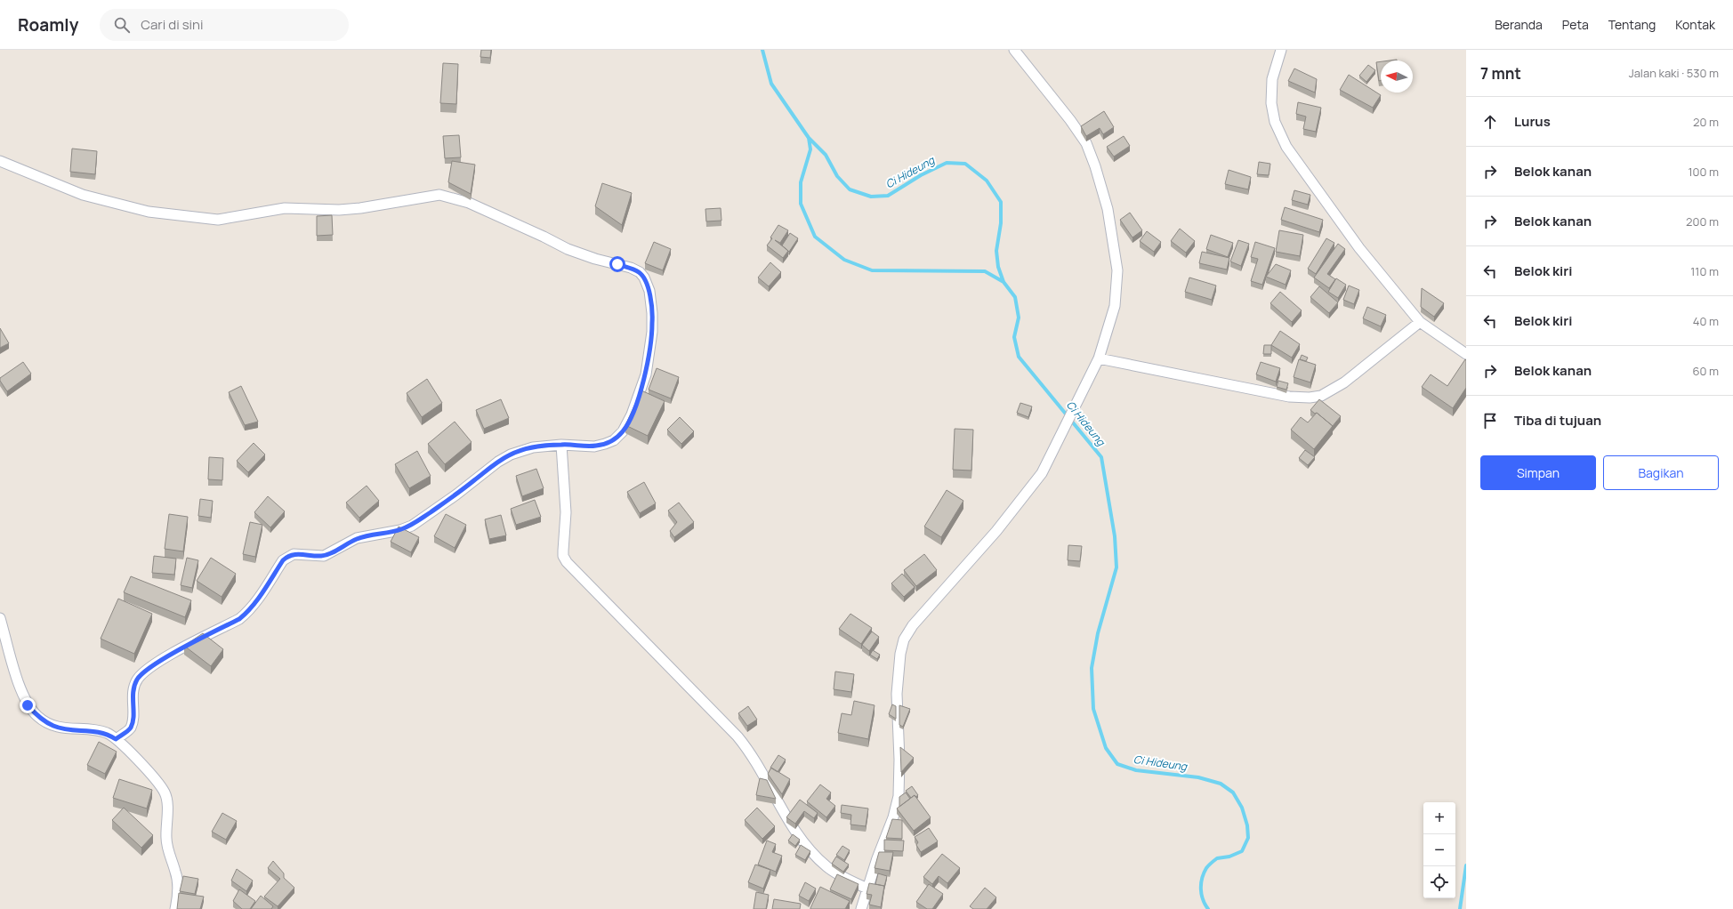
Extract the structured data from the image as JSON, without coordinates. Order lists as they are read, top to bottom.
{
  "water": ["Ci Hideung"],
  "north": "left",
  "page": {
    "header": "Roamly",
    "search": "Cari di sini",
    "nav": [
      "Beranda",
      "Peta",
      "Tentang",
      "Kontak"
    ],
    "heading": ["7 mnt", "Jalan kaki · 530 m"],
    "list": [
      ["Lurus", "20 m"],
      ["Belok kanan", "100 m"],
      ["Belok kanan", "200 m"],
      ["Belok kiri", "110 m"],
      ["Belok kiri", "40 m"],
      ["Belok kanan", "60 m"],
      "Tiba di tujuan"
    ],
    "buttons": ["Simpan", "Bagikan"],
    "map_buttons": ["+", "−"]
  }
}
